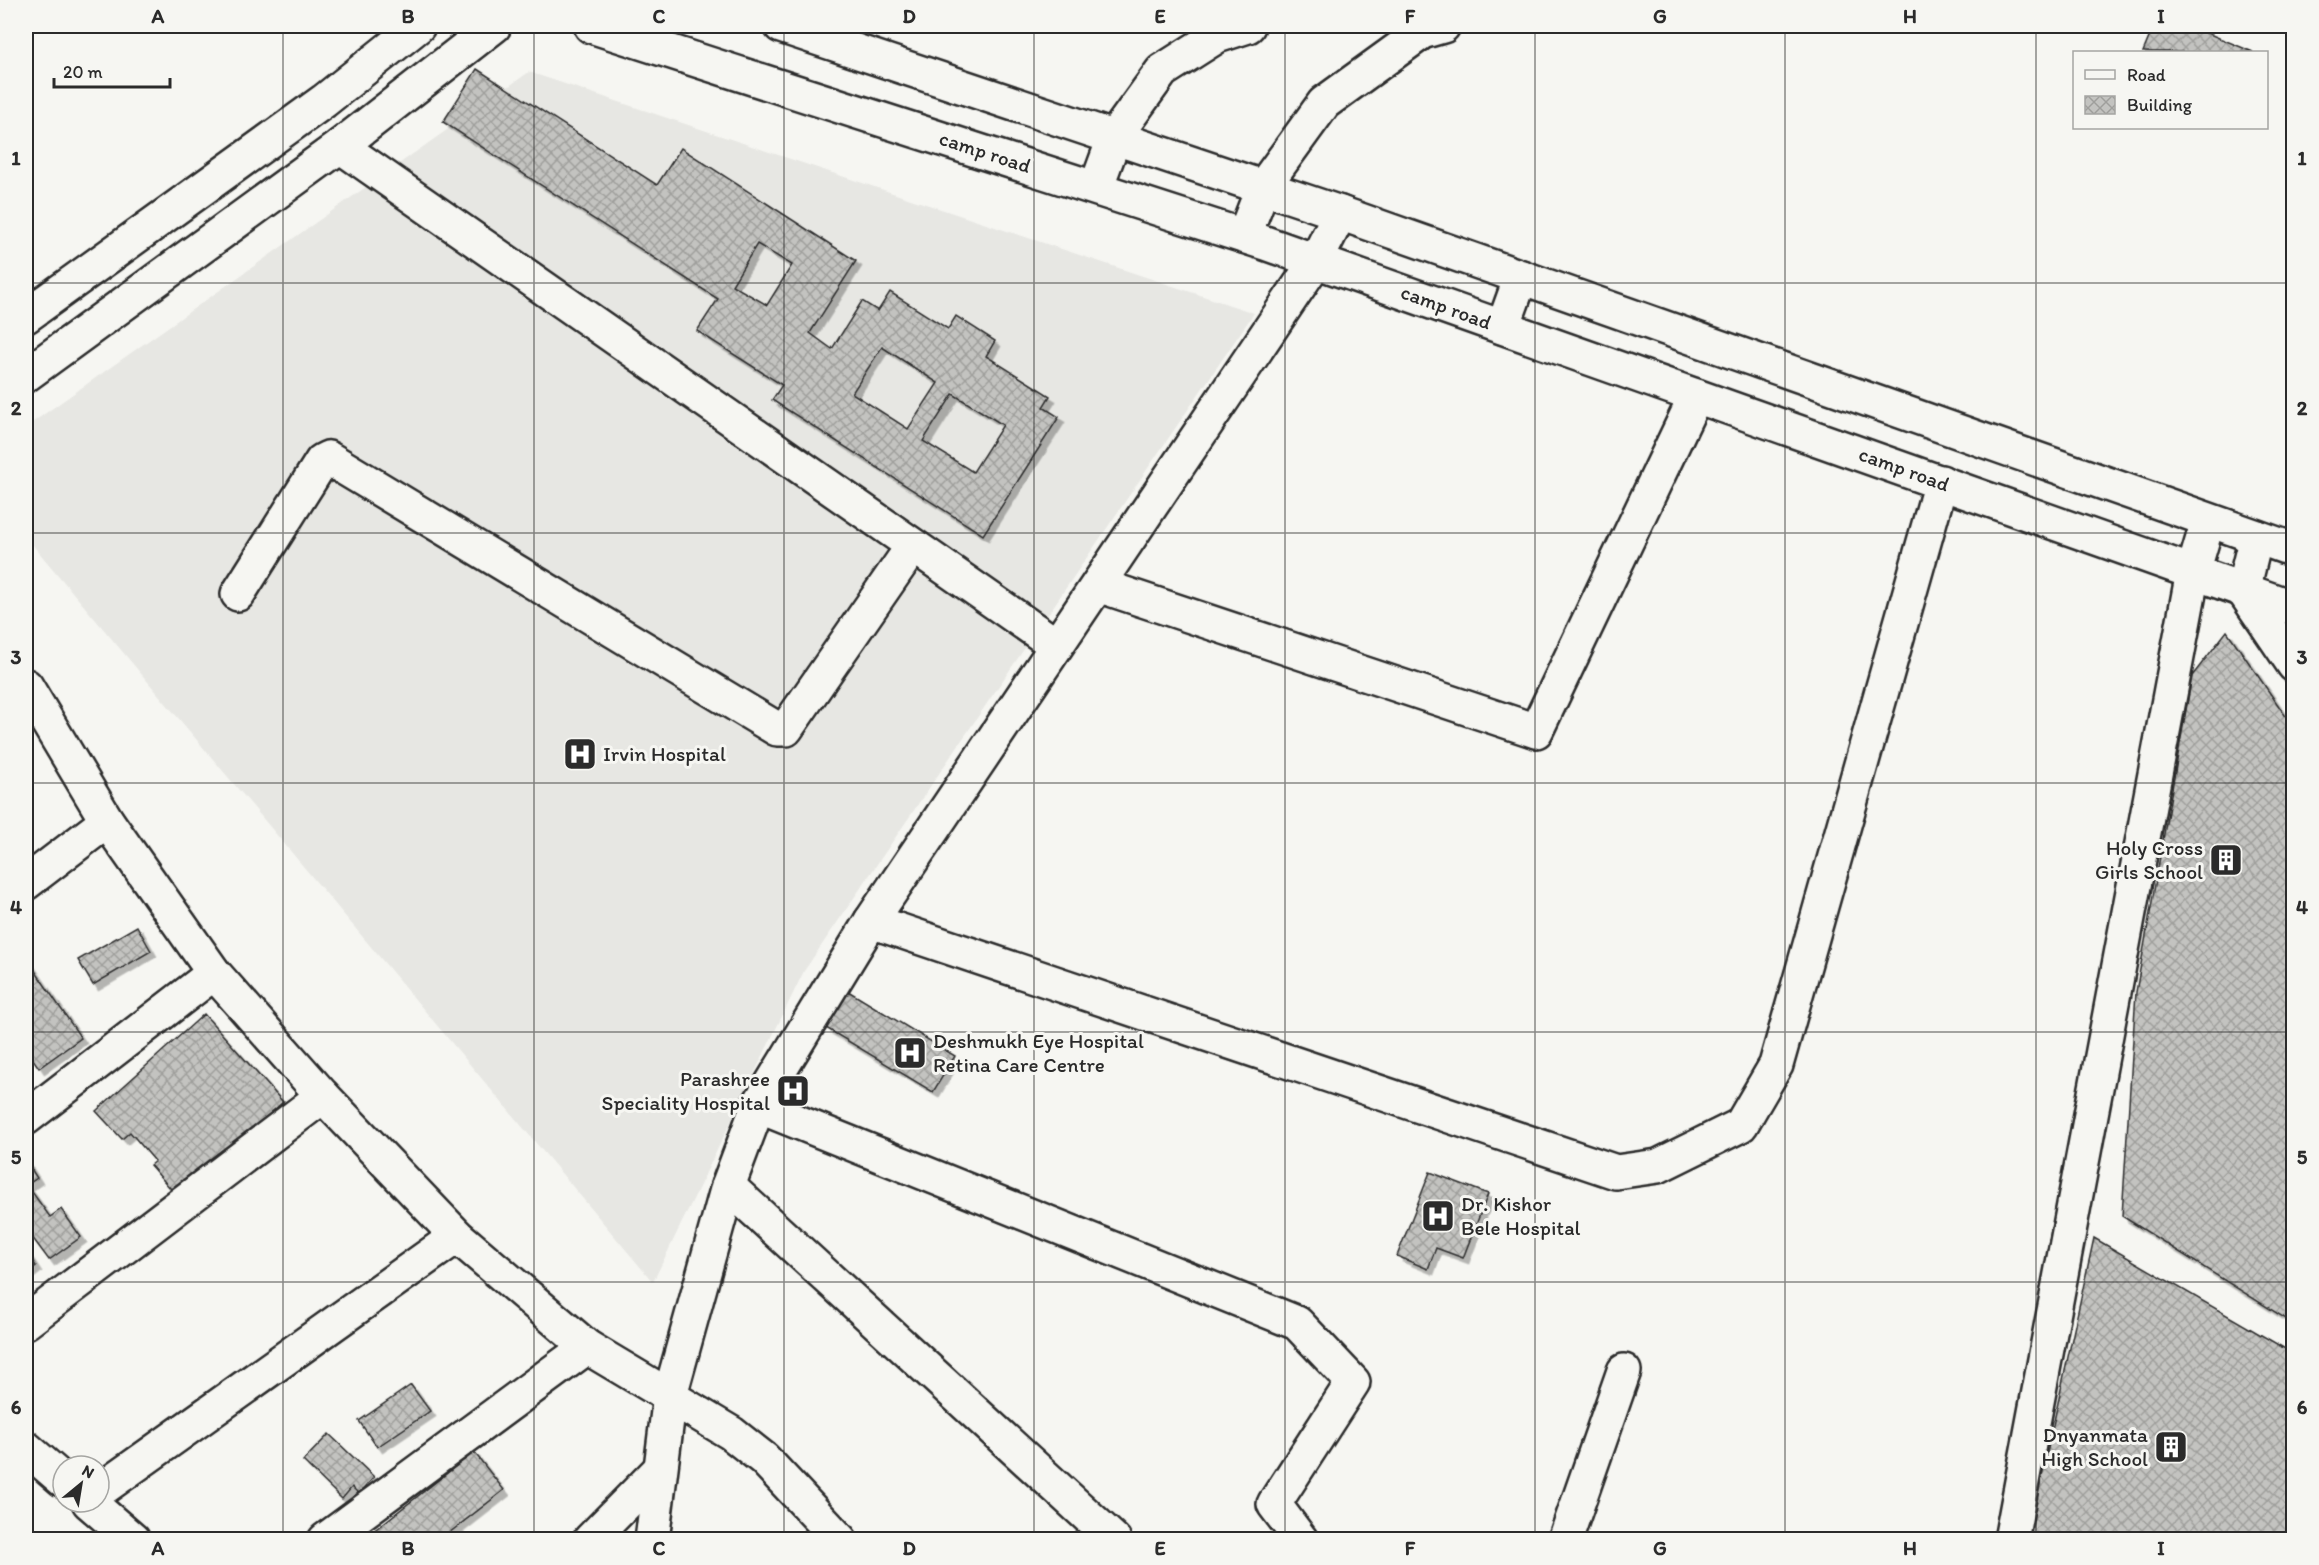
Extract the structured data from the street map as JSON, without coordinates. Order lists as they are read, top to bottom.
{
  "streets": {
    "street": ["camp road"]
  },
  "places": {
    "hospital": [
      "Irvin Hospital",
      "Deshmukh Eye Hospital Retina Care Centre",
      "Parashree Speciality Hospital",
      "Dr. Kishor Bele Hospital"
    ],
    "building": ["Holy Cross Girls School", "Dnyanmata High School"]
  },
  "legend": ["Road", "Building"],
  "scale_bar": "20 m",
  "north": "top right",
  "grid": {
    "columns": [
      "A",
      "B",
      "C",
      "D",
      "E",
      "F",
      "G",
      "H",
      "I"
    ],
    "rows": [
      "1",
      "2",
      "3",
      "4",
      "5",
      "6"
    ]
  }
}
